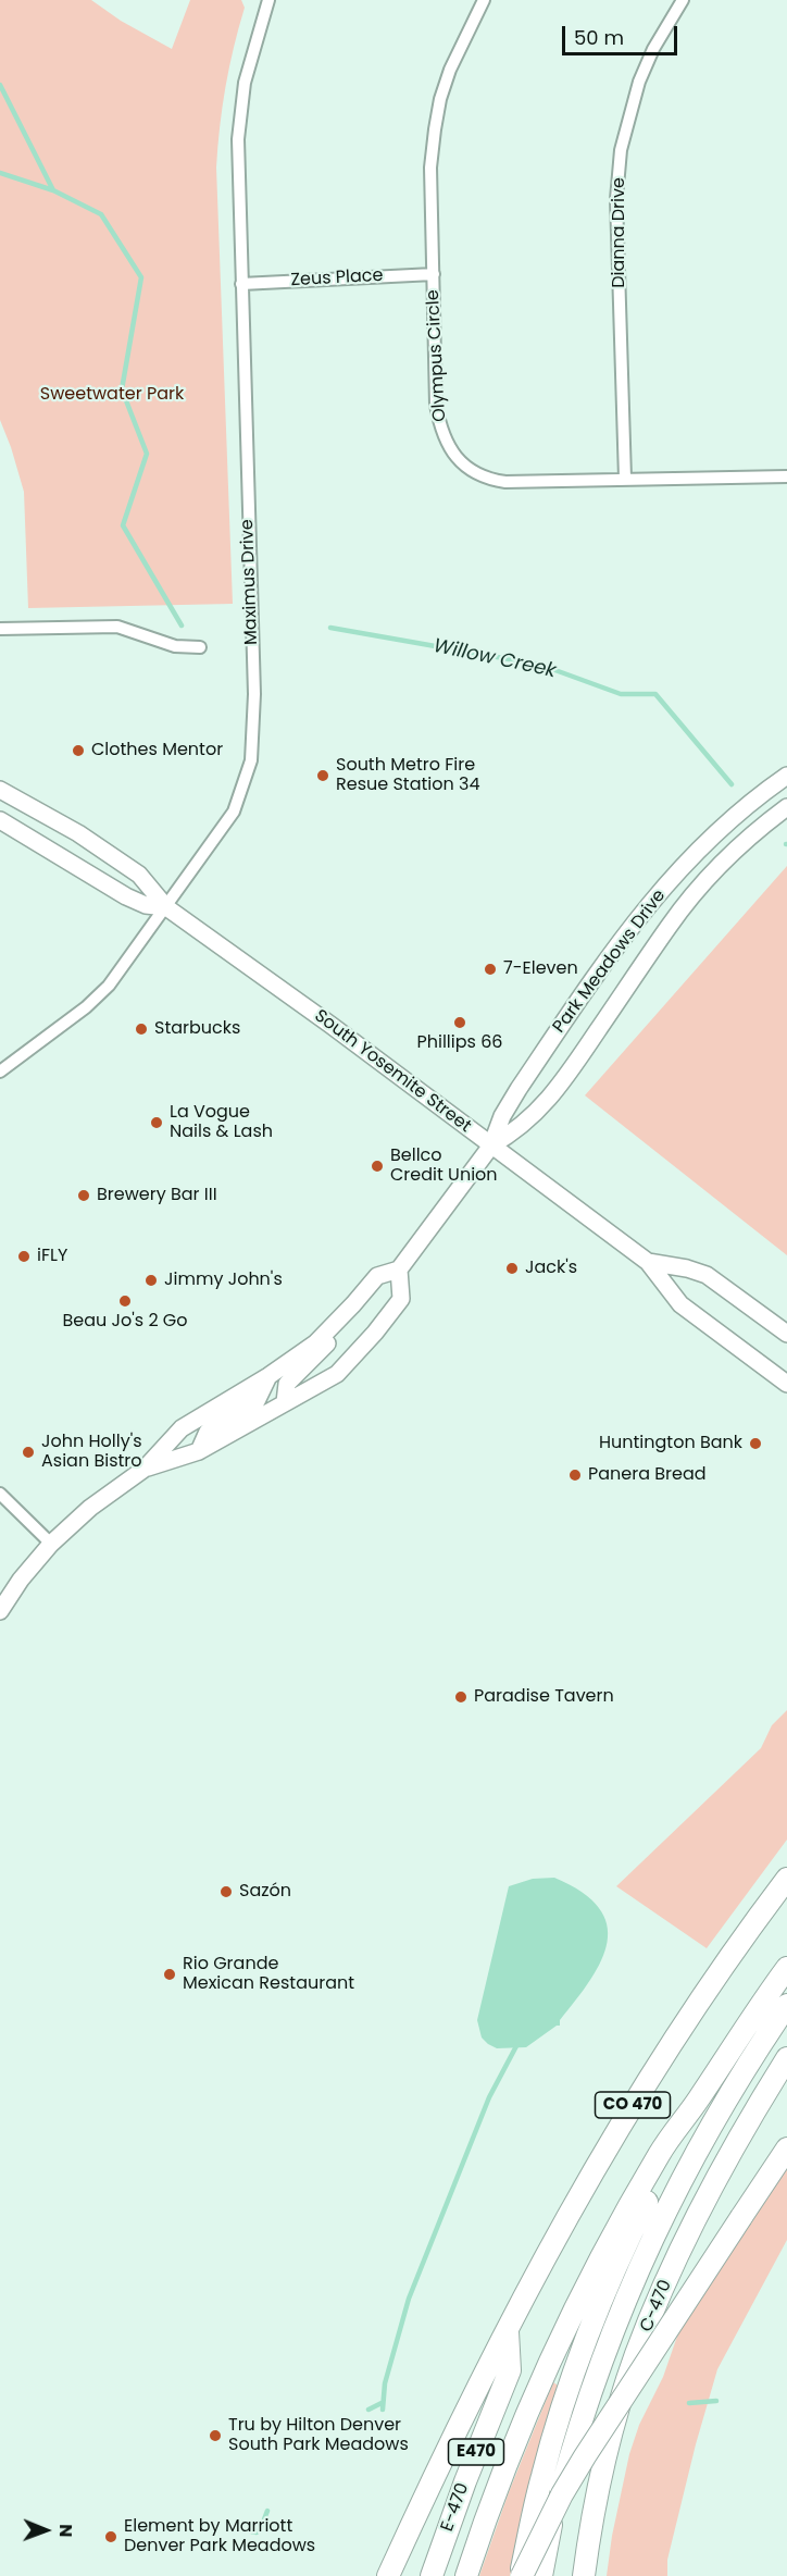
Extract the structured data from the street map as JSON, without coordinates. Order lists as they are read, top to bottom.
{
  "streets": {
    "highway": [
      "CO 470",
      "C-470",
      "E470",
      "E-470"
    ],
    "main road": ["Park Meadows Drive", "South Yosemite Street"],
    "street": [
      "Dianna Drive",
      "Zeus Place",
      "Olympus Circle",
      "Maximus Drive"
    ]
  },
  "crossings": [
    ["Dianna Drive", "Olympus Circle"],
    ["Zeus Place", "Olympus Circle"],
    ["Zeus Place", "Maximus Drive"],
    ["Maximus Drive", "South Yosemite Street"],
    ["Park Meadows Drive", "South Yosemite Street"],
    ["CO 470", "E-470"]
  ],
  "water": ["Willow Creek"],
  "parks": ["Sweetwater Park"],
  "places": [
    "Clothes Mentor",
    "South Metro Fire Resue Station 34",
    "7-Eleven",
    "Phillips 66",
    "Starbucks",
    "La Vogue Nails & Lash",
    "Bellco Credit Union",
    "Brewery Bar III",
    "iFLY",
    "Jack's",
    "Jimmy John's",
    "Beau Jo's 2 Go",
    "Huntington Bank",
    "John Holly's Asian Bistro",
    "Panera Bread",
    "Paradise Tavern",
    "Sazón",
    "Rio Grande Mexican Restaurant",
    "Tru by Hilton Denver South Park Meadows",
    "Element by Marriott Denver Park Meadows"
  ],
  "scale_bar": "50 m",
  "north": "right"
}
